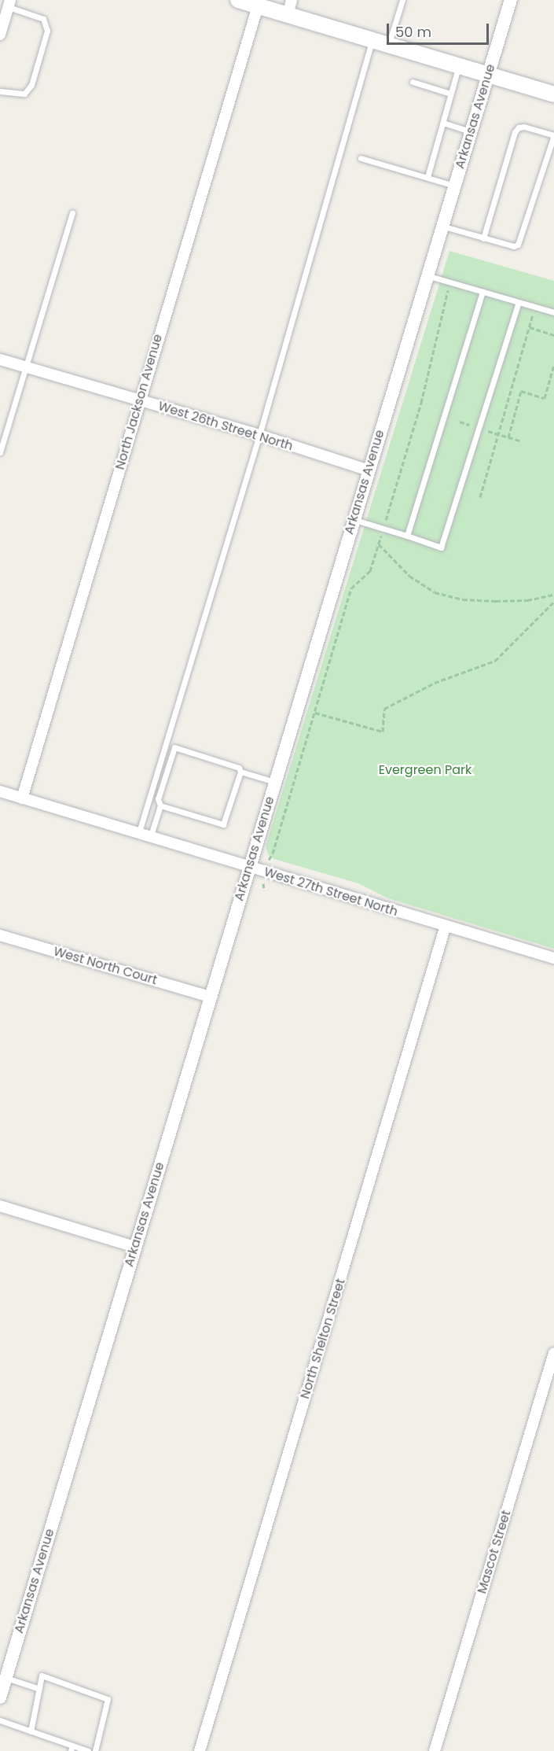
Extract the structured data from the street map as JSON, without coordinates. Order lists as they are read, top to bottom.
{
  "streets": {
    "street": [
      "Arkansas Avenue",
      "North Jackson Avenue",
      "West 26th Street North",
      "West 27th Street North",
      "West North Court",
      "North Shelton Street",
      "Mascot Street"
    ]
  },
  "crossings": [
    ["Arkansas Avenue", "West 26th Street North"],
    ["Arkansas Avenue", "West 27th Street North"],
    ["Arkansas Avenue", "West North Court"],
    ["North Jackson Avenue", "West 26th Street North"],
    ["North Jackson Avenue", "West 27th Street North"],
    ["West 27th Street North", "North Shelton Street"]
  ],
  "parks": ["Evergreen Park"],
  "scale_bar": "50 m"
}
